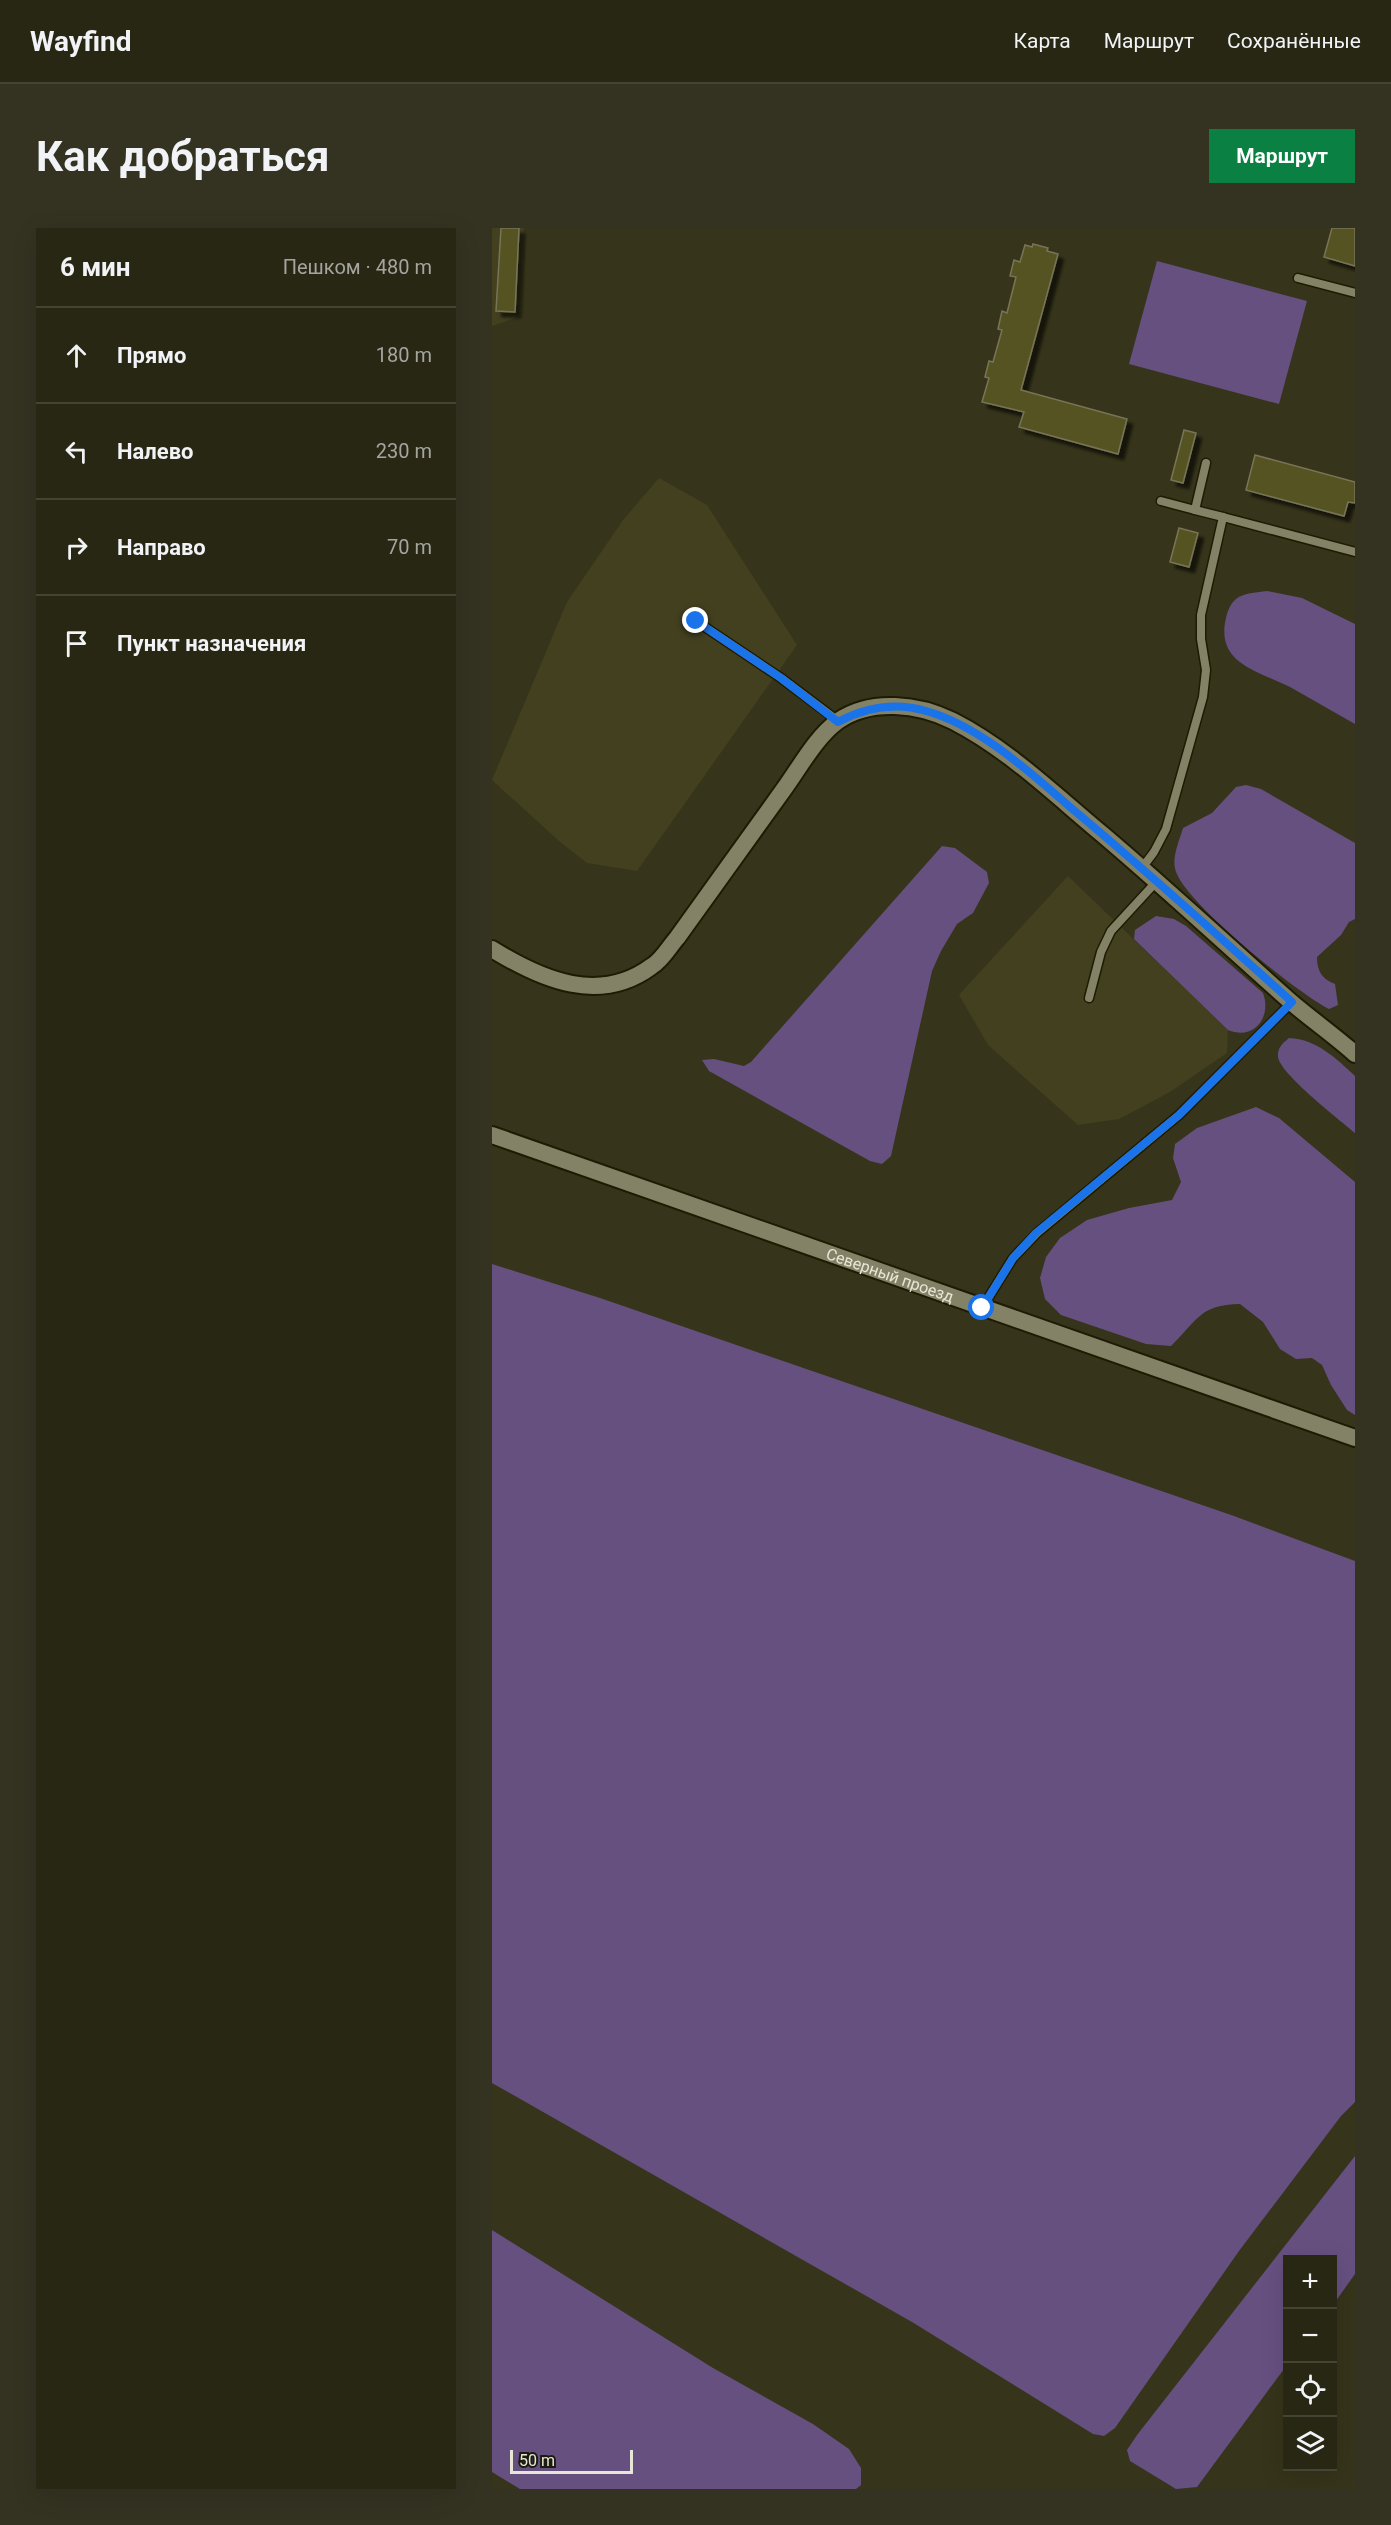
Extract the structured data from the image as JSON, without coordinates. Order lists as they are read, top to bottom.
{
  "streets": {
    "street": ["Северный проезд"]
  },
  "scale_bar": "50 m",
  "page": {
    "header": "Wayfind",
    "nav": ["Карта", "Маршрут", "Сохранённые"],
    "buttons": "Маршрут",
    "title": "Как добраться",
    "heading": ["6 мин", "Пешком · 480 m"],
    "list": [
      ["Прямо", "180 m"],
      ["Налево", "230 m"],
      ["Направо", "70 m"],
      "Пункт назначения"
    ],
    "map_buttons": ["+", "−"],
    "scale": "50 m"
  }
}
